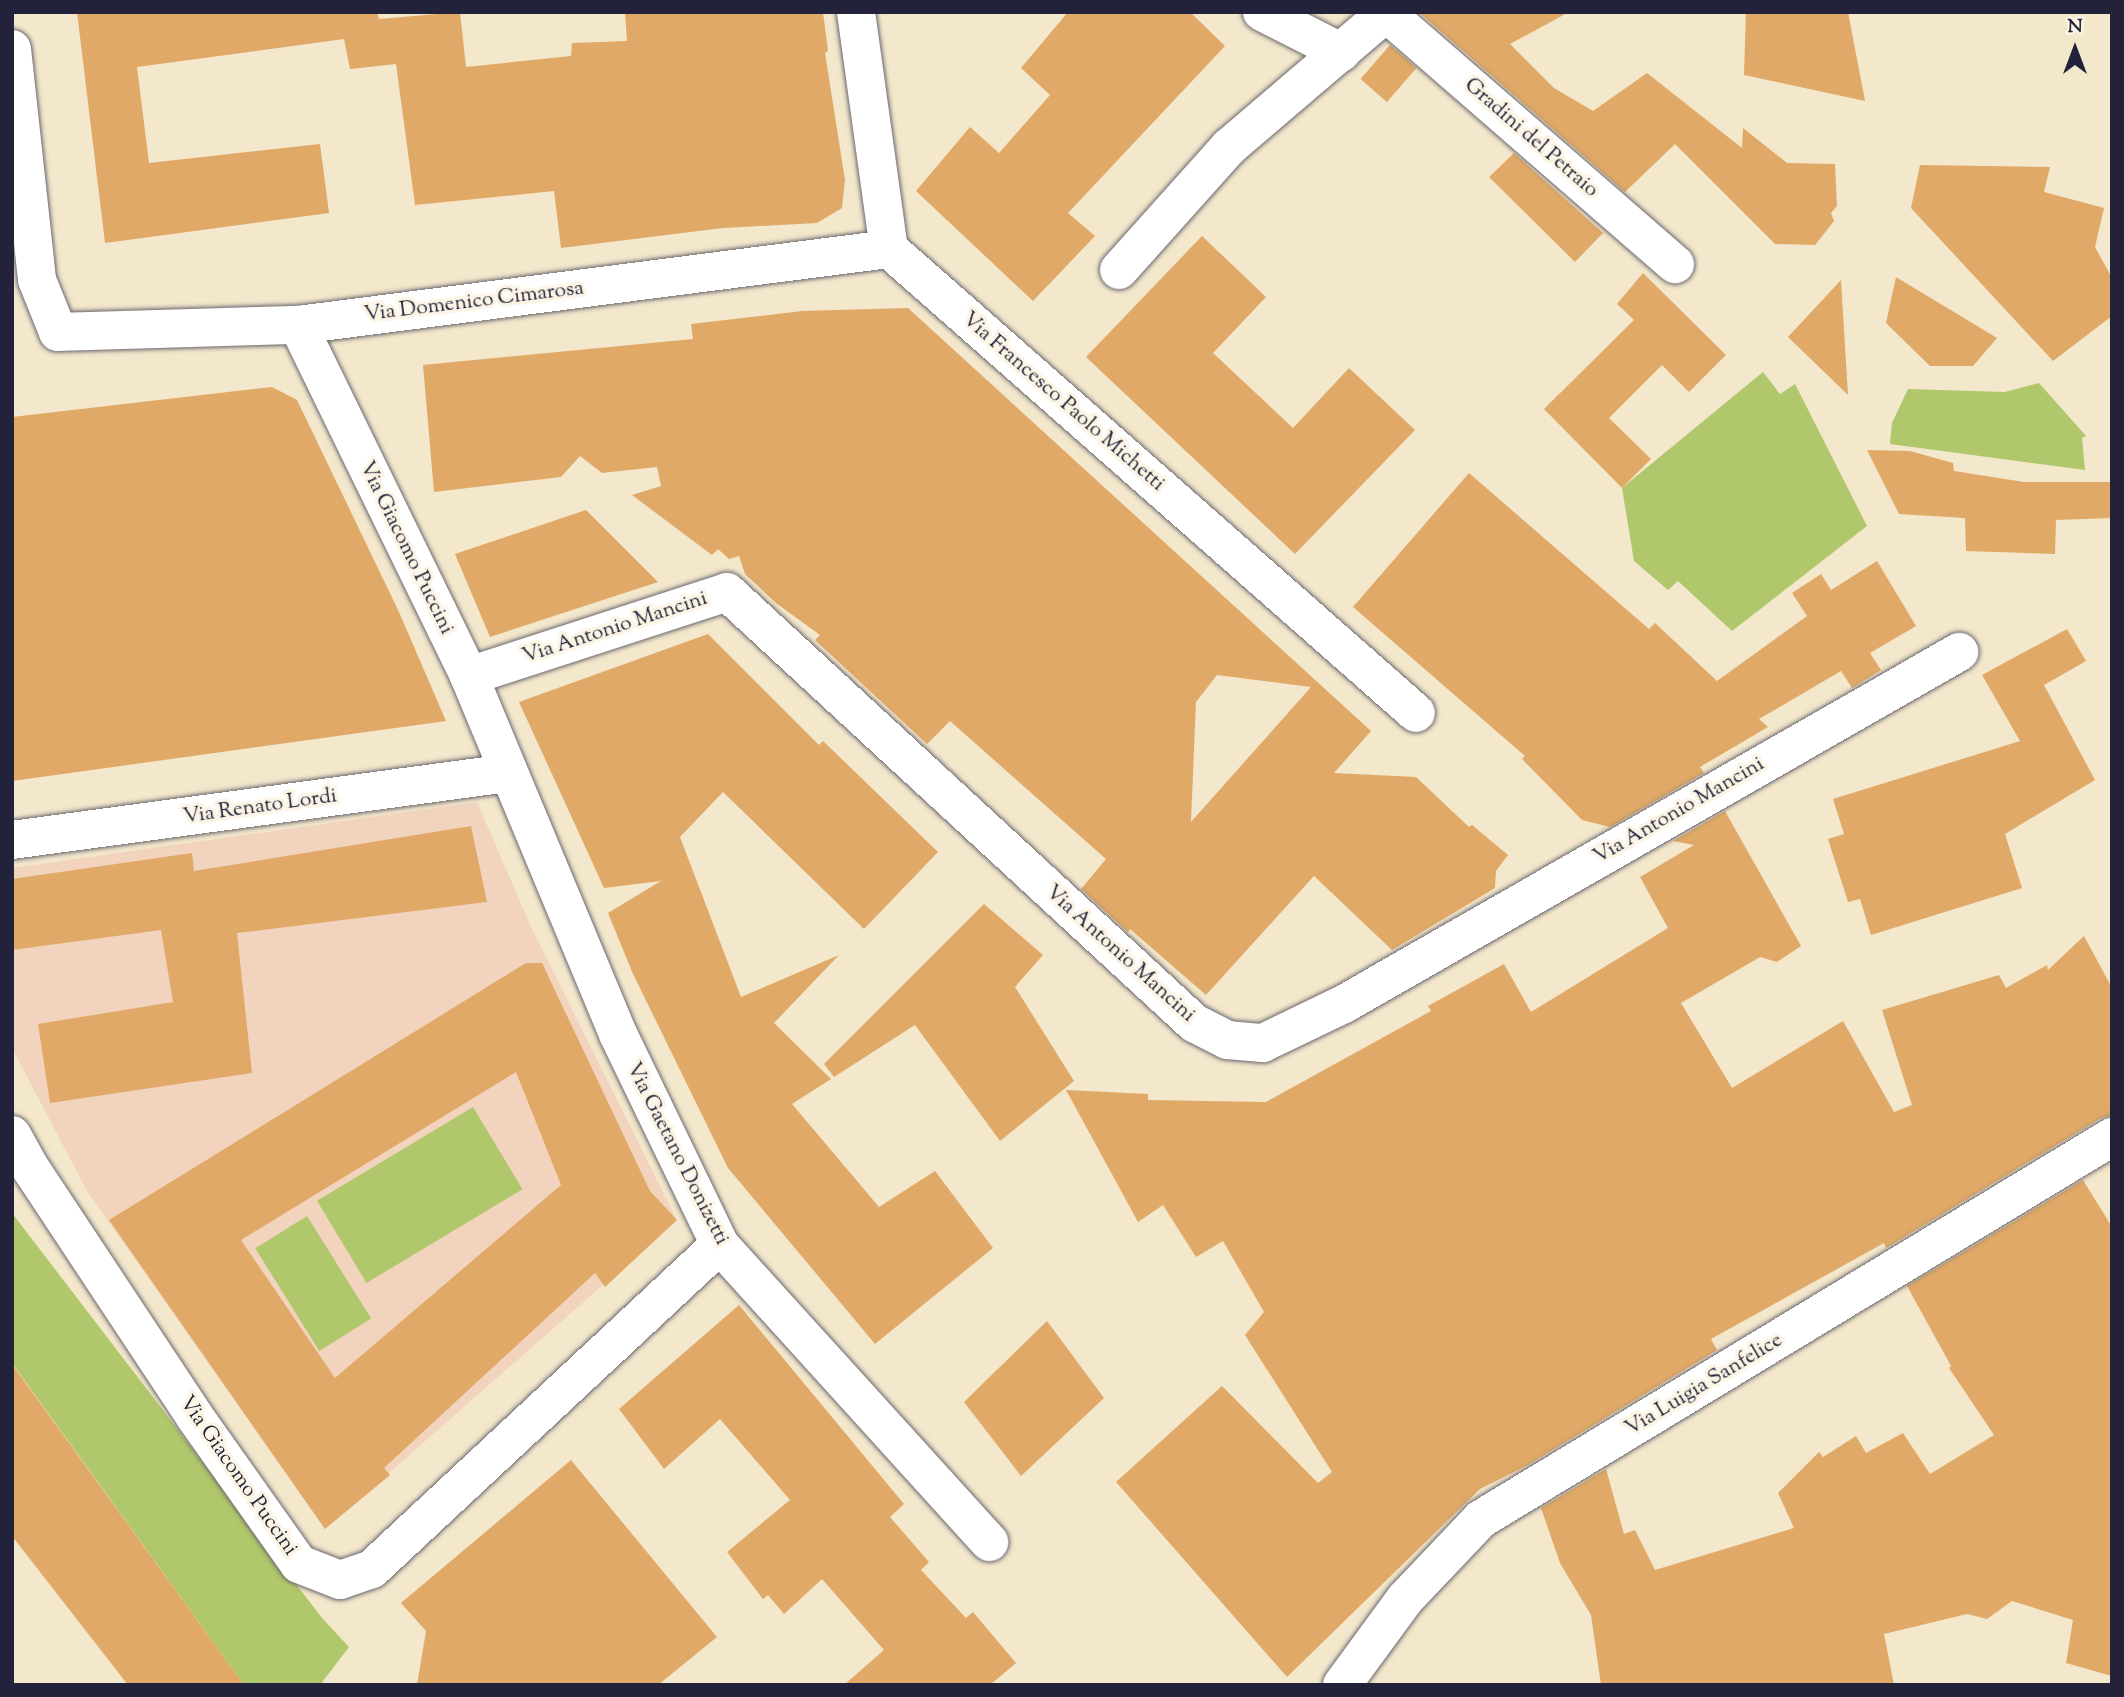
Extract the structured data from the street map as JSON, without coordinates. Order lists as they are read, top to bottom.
{
  "streets": {
    "street": [
      "Gradini del Petraio",
      "Via Domenico Cimarosa",
      "Via Francesco Paolo Michetti",
      "Via Giacomo Puccini",
      "Via Antonio Mancini",
      "Via Renato Lordi",
      "Via Gaetano Donizetti",
      "Via Luigia Sanfelice"
    ]
  },
  "crossings": [
    ["Via Domenico Cimarosa", "Via Francesco Paolo Michetti"],
    ["Via Domenico Cimarosa", "Via Giacomo Puccini"],
    ["Via Giacomo Puccini", "Via Antonio Mancini"],
    ["Via Giacomo Puccini", "Via Renato Lordi"],
    ["Via Giacomo Puccini", "Via Gaetano Donizetti"],
    ["Via Renato Lordi", "Via Gaetano Donizetti"]
  ],
  "north": "top"
}
